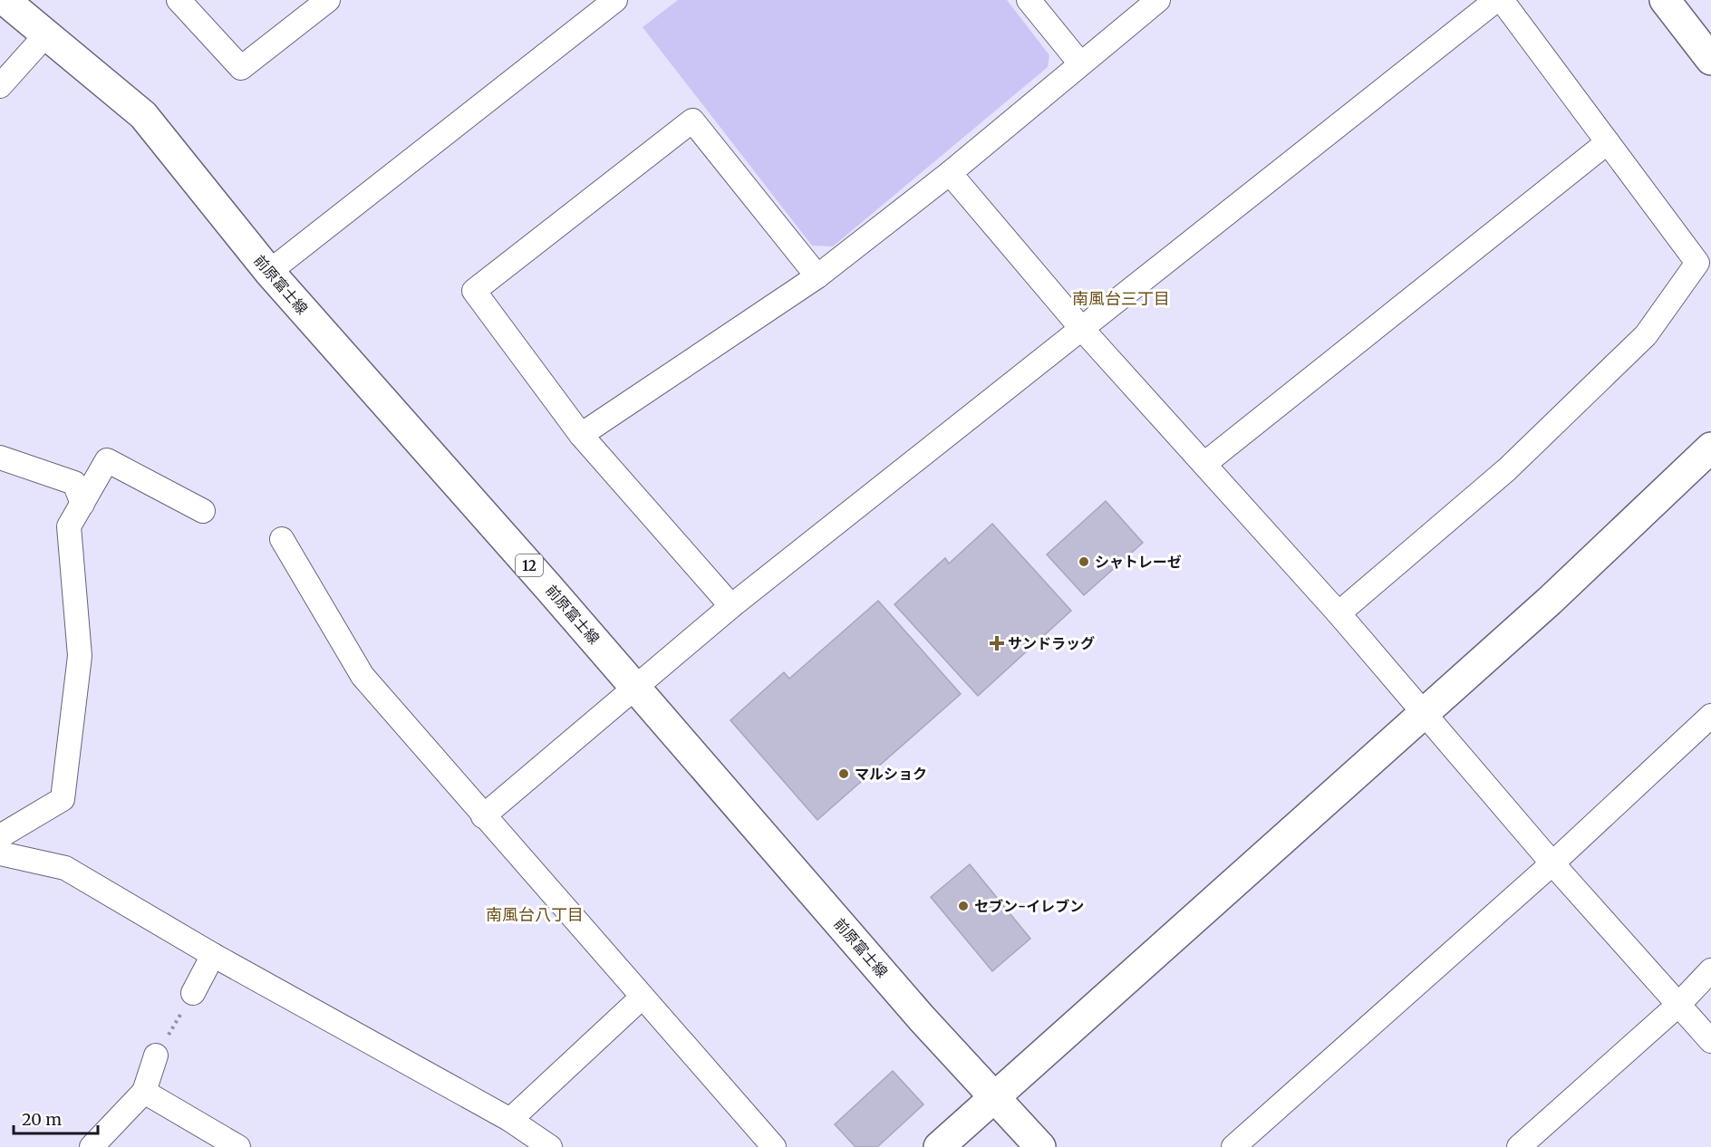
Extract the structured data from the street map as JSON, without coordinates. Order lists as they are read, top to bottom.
{
  "streets": {
    "main road": ["前原富士線", "12"]
  },
  "districts": ["南風台三丁目", "南風台八丁目"],
  "places": {
    "other": ["シャトレーゼ", "マルショク", "セブン-イレブン"],
    "health": ["サンドラッグ"]
  },
  "scale_bar": "20 m"
}
